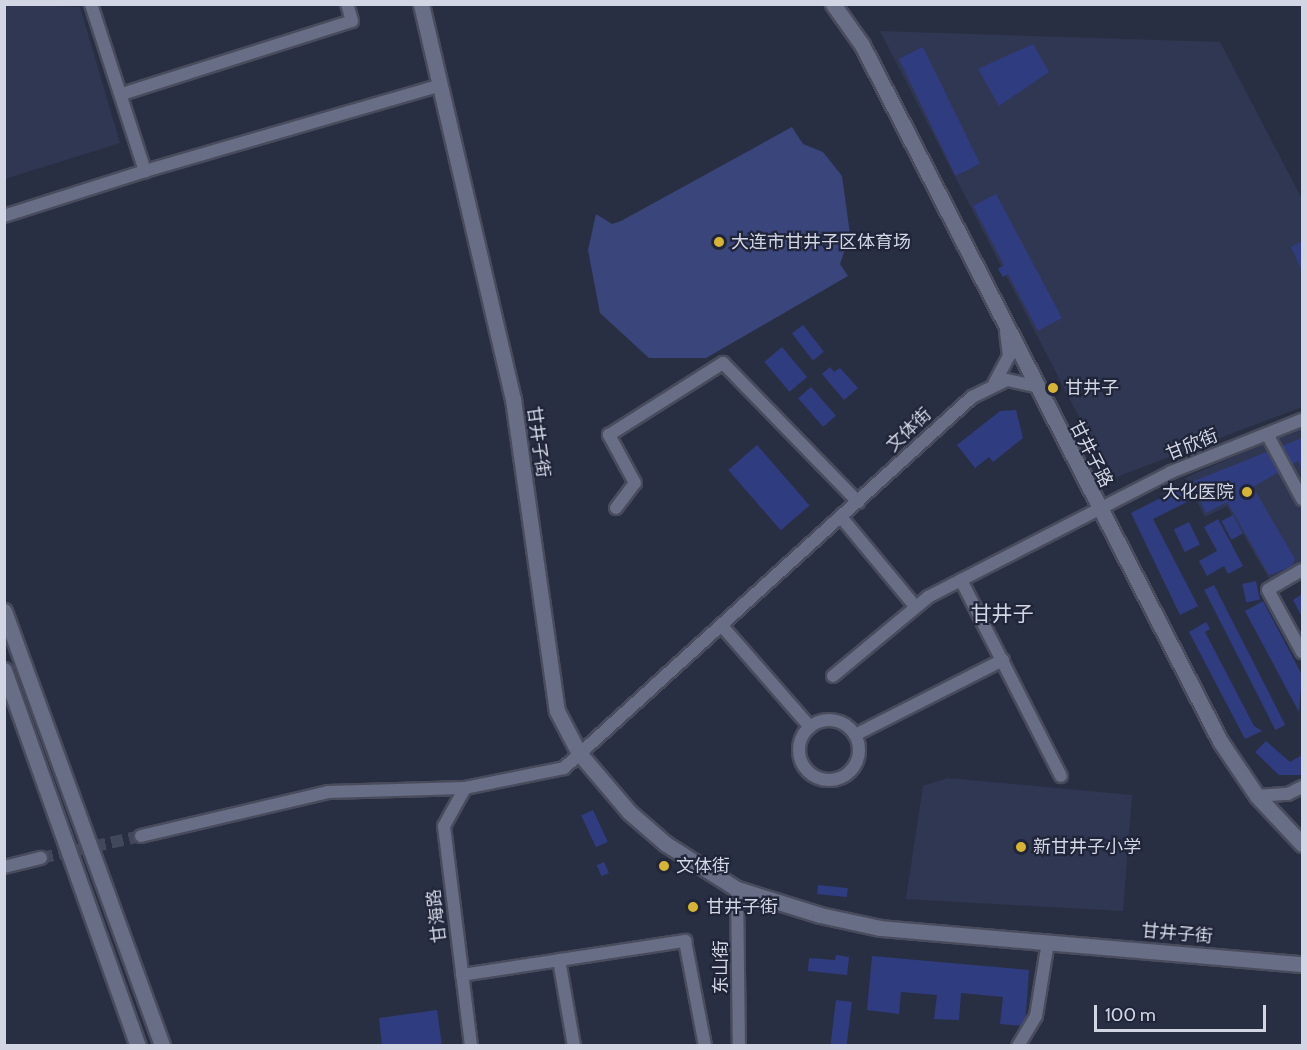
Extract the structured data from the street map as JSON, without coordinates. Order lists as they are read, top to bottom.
{
  "streets": {
    "street": [
      "文体街",
      "甘井子街",
      "甘欣街",
      "甘井子路",
      "甘海路",
      "东山街"
    ]
  },
  "crossings": [
    ["文体街", "甘井子街"],
    ["文体街", "甘井子路"],
    ["文体街", "甘海路"],
    ["甘井子街", "东山街"],
    ["甘欣街", "甘井子路"]
  ],
  "districts": ["甘井子"],
  "places": [
    "大连市甘井子区体育场",
    "甘井子",
    "大化医院",
    "新甘井子小学",
    "文体街",
    "甘井子街"
  ],
  "scale_bar": "100 m"
}
